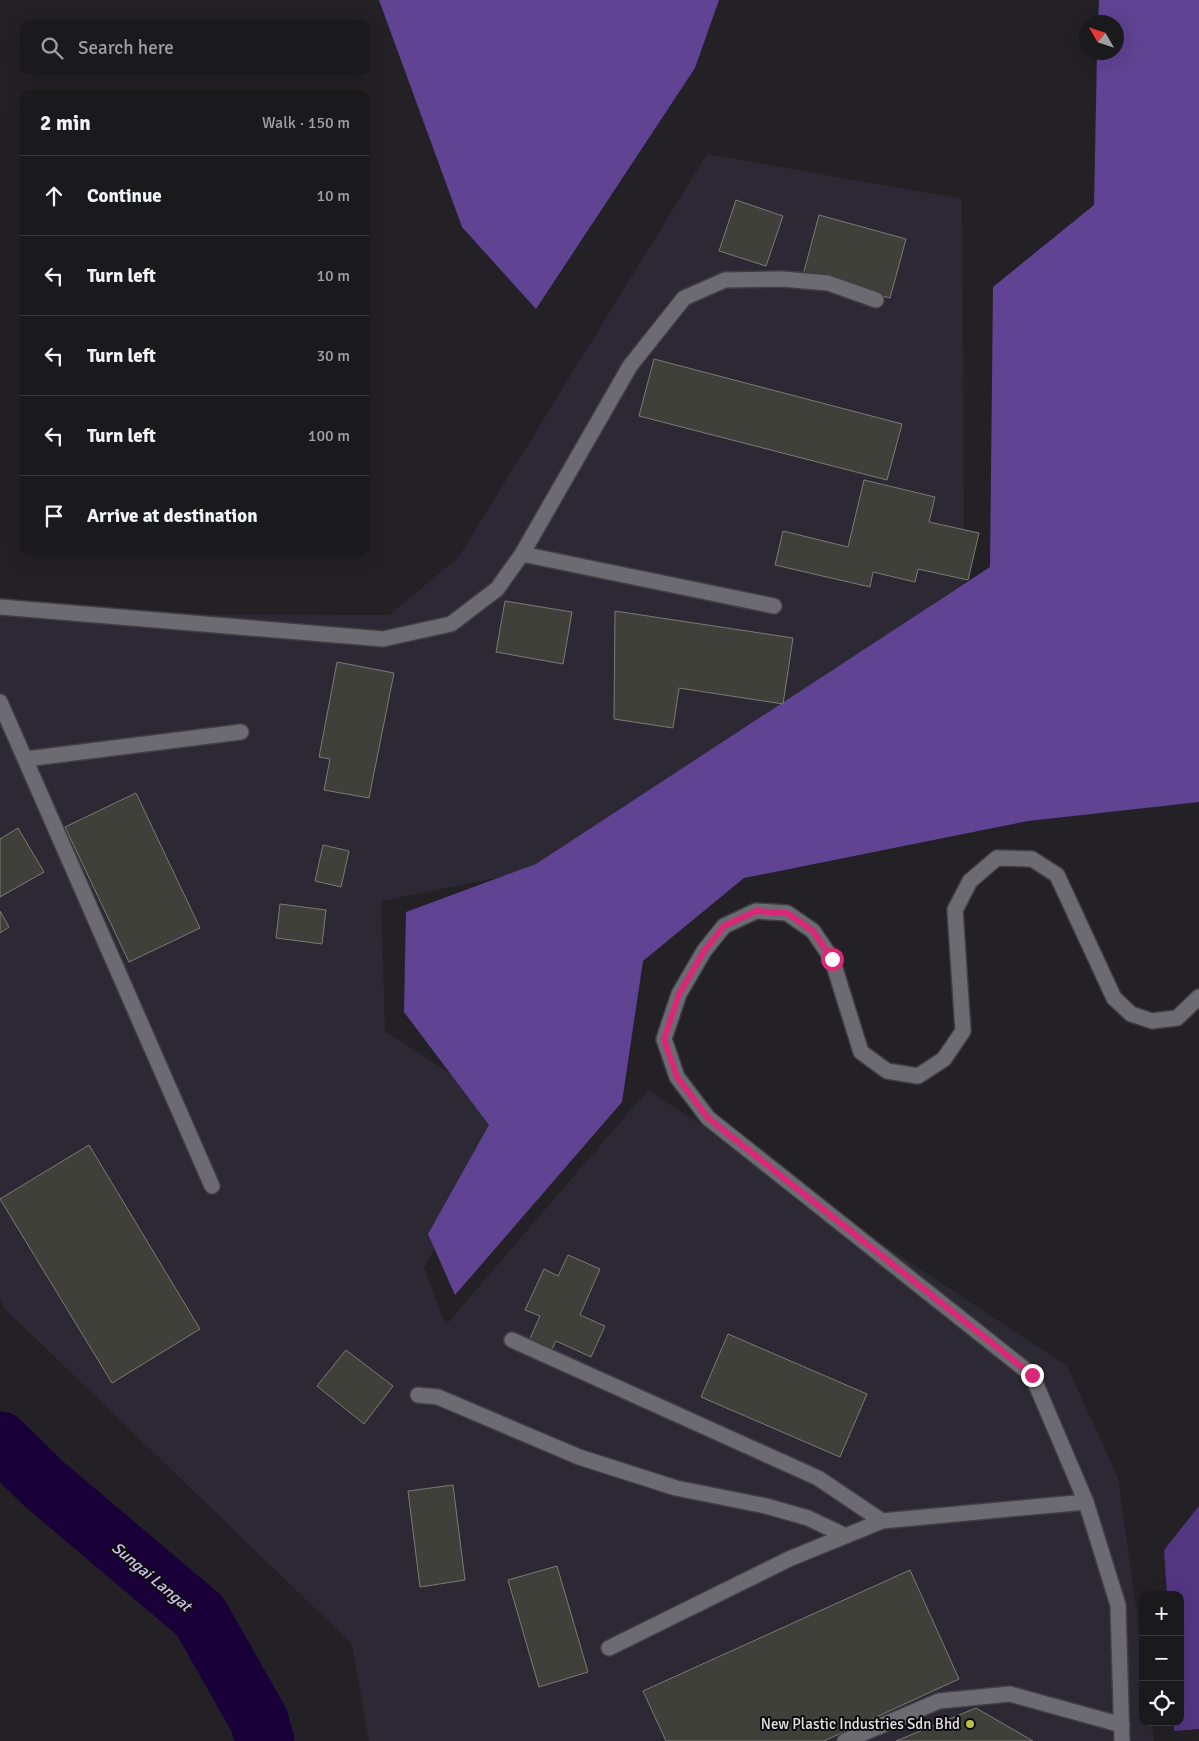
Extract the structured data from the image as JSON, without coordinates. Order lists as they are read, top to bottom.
{
  "water": ["Sungai Langat"],
  "places": ["New Plastic Industries Sdn Bhd"],
  "north": "top left",
  "page": {
    "search": "Search here",
    "heading": ["2 min", "Walk · 150 m"],
    "list": [
      ["Continue", "10 m"],
      ["Turn left", "10 m"],
      ["Turn left", "30 m"],
      ["Turn left", "100 m"],
      "Arrive at destination"
    ],
    "map_buttons": ["+", "−"]
  }
}
